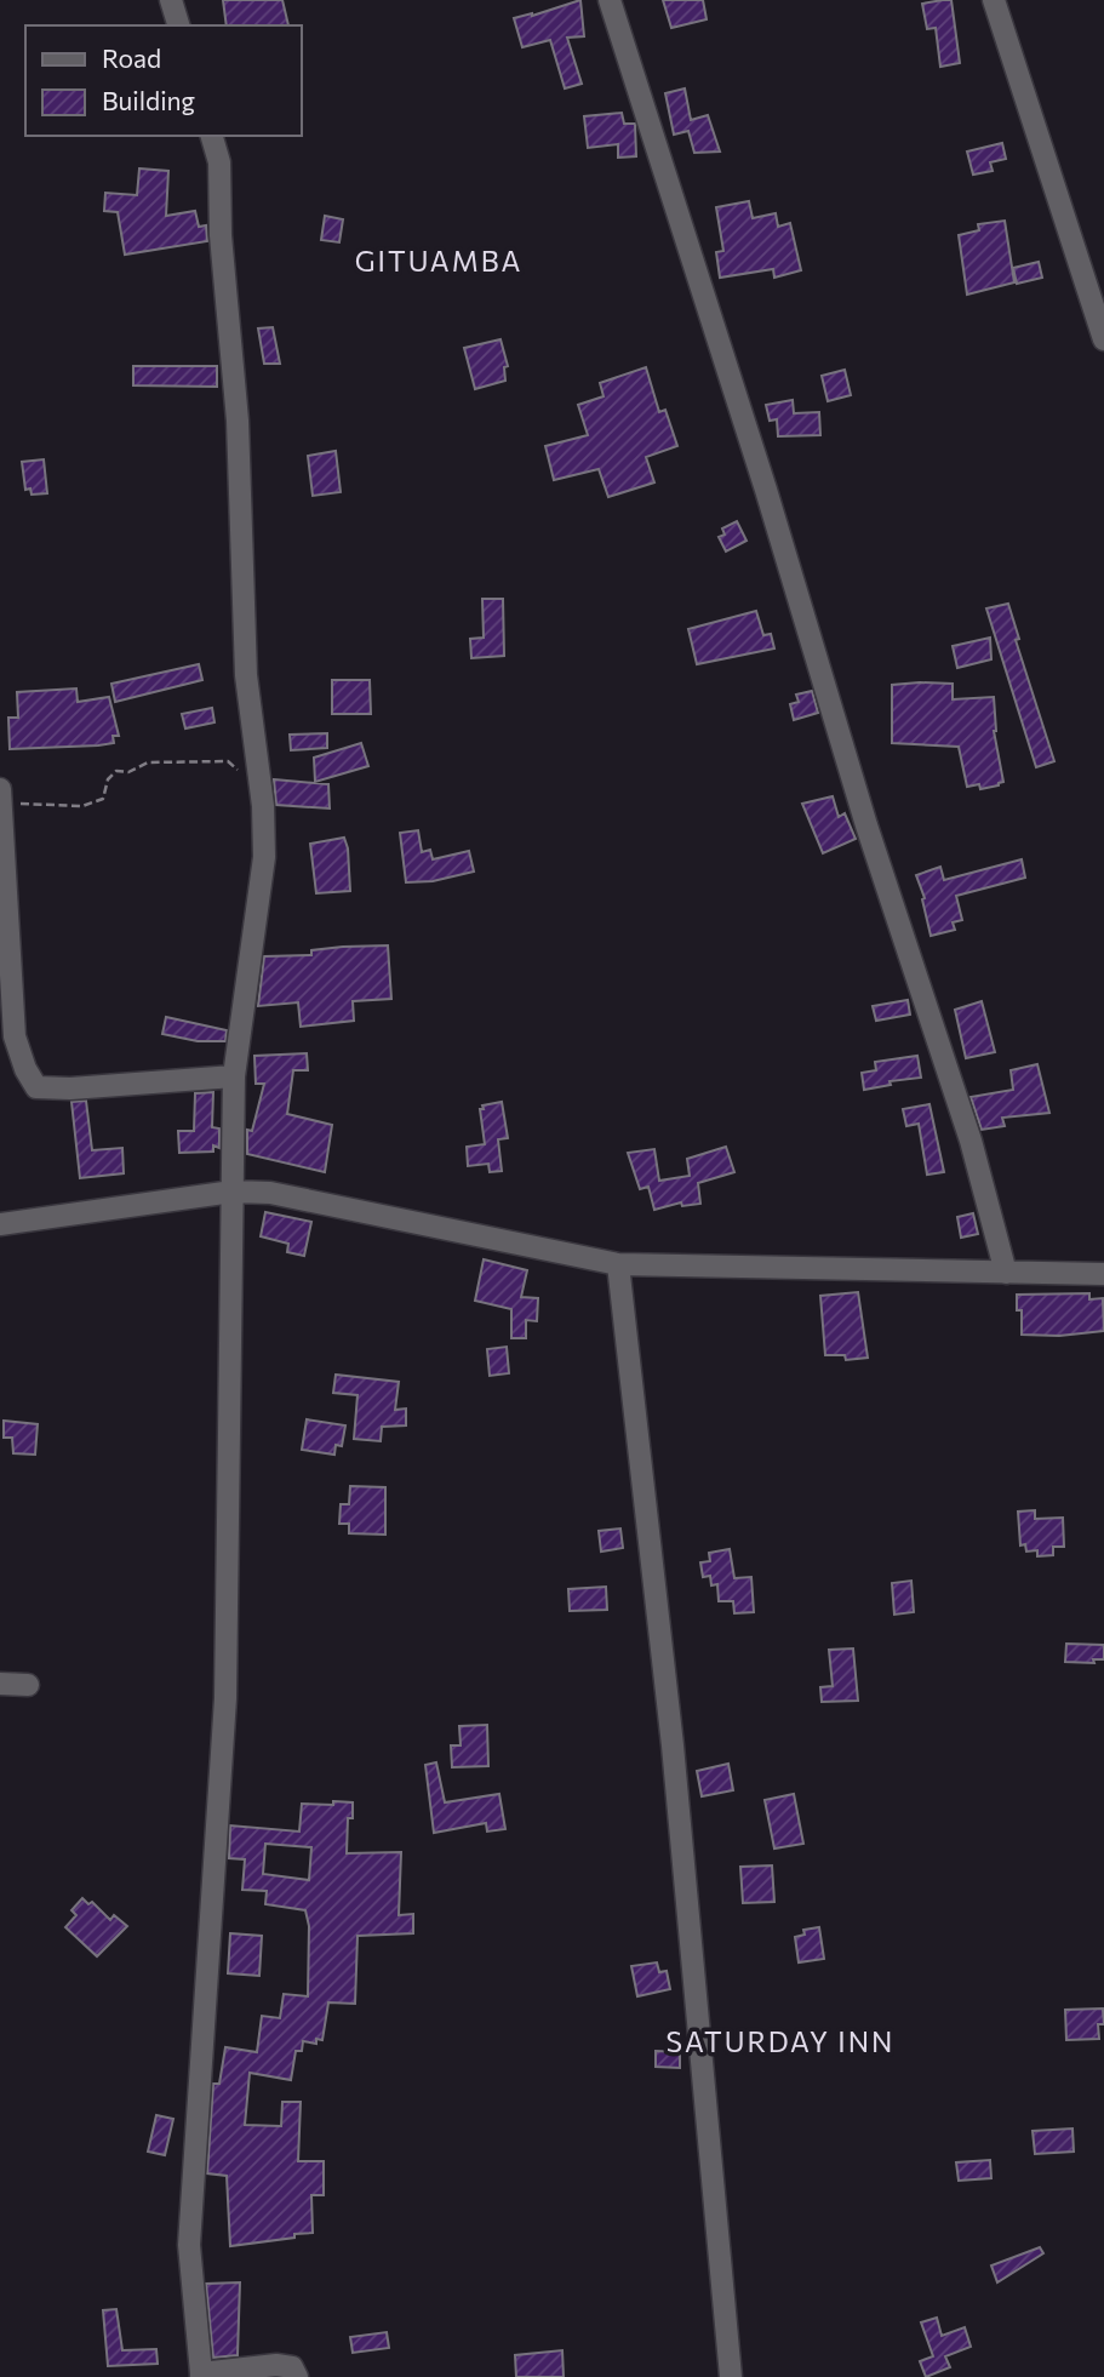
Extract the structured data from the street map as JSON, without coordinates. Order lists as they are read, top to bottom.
{
  "districts": ["GITUAMBA", "SATURDAY INN"],
  "legend": ["Road", "Building"]
}
